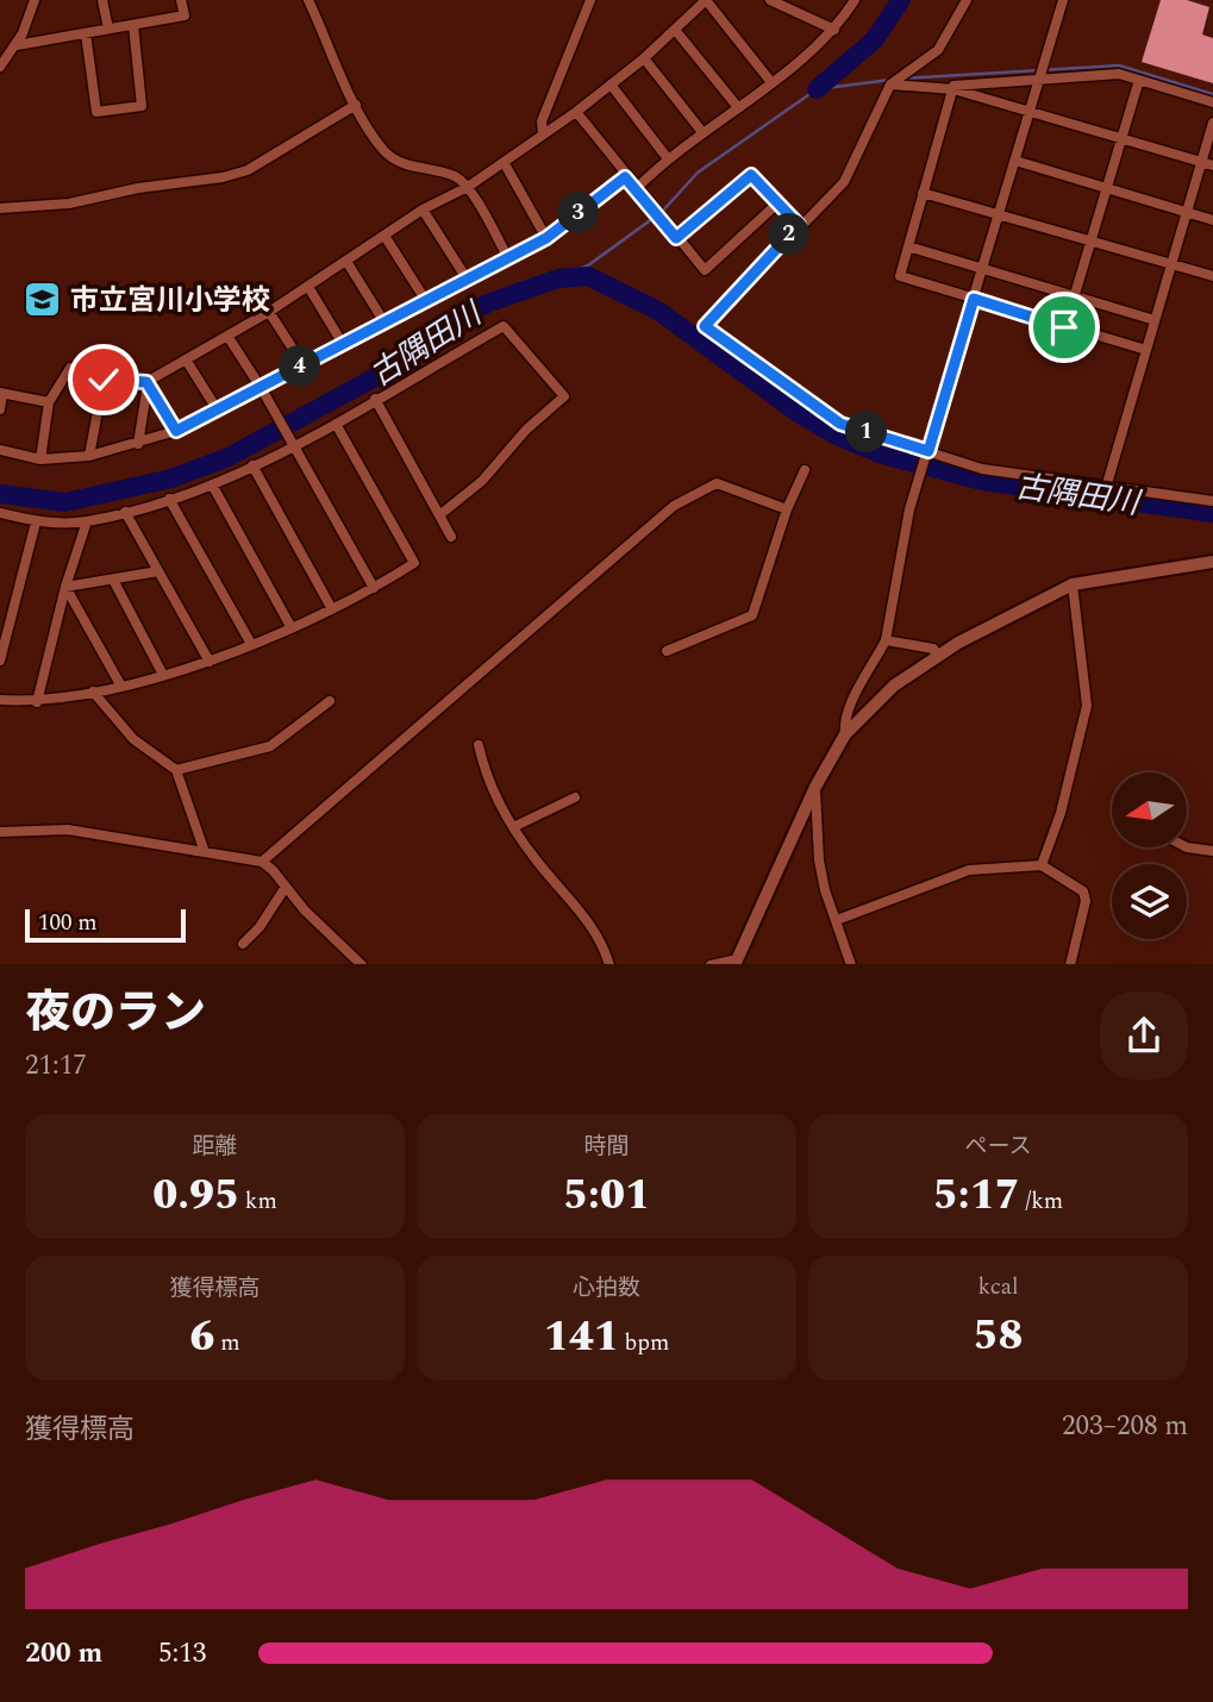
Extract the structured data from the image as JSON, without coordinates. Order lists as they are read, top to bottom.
{
  "water": ["古隅田川"],
  "places": {
    "school or university": ["市立宮川小学校"]
  },
  "scale_bar": "100 m",
  "north": "left",
  "page": {
    "pins": [
      "3",
      "2",
      "4",
      "1"
    ],
    "scale": "100 m",
    "heading": ["夜のラン", "21:17"],
    "stats": [
      ["距離", "0.95 km"],
      ["時間", "5:01"],
      ["ペース", "5:17 /km"],
      ["獲得標高", "6 m"],
      ["心拍数", "141 bpm"],
      ["kcal", "58"]
    ],
    "chart": ["獲得標高", "203–208 m"],
    "list": [
      {
        "name": "200 m",
        "note": "5:13"
      }
    ]
  }
}
